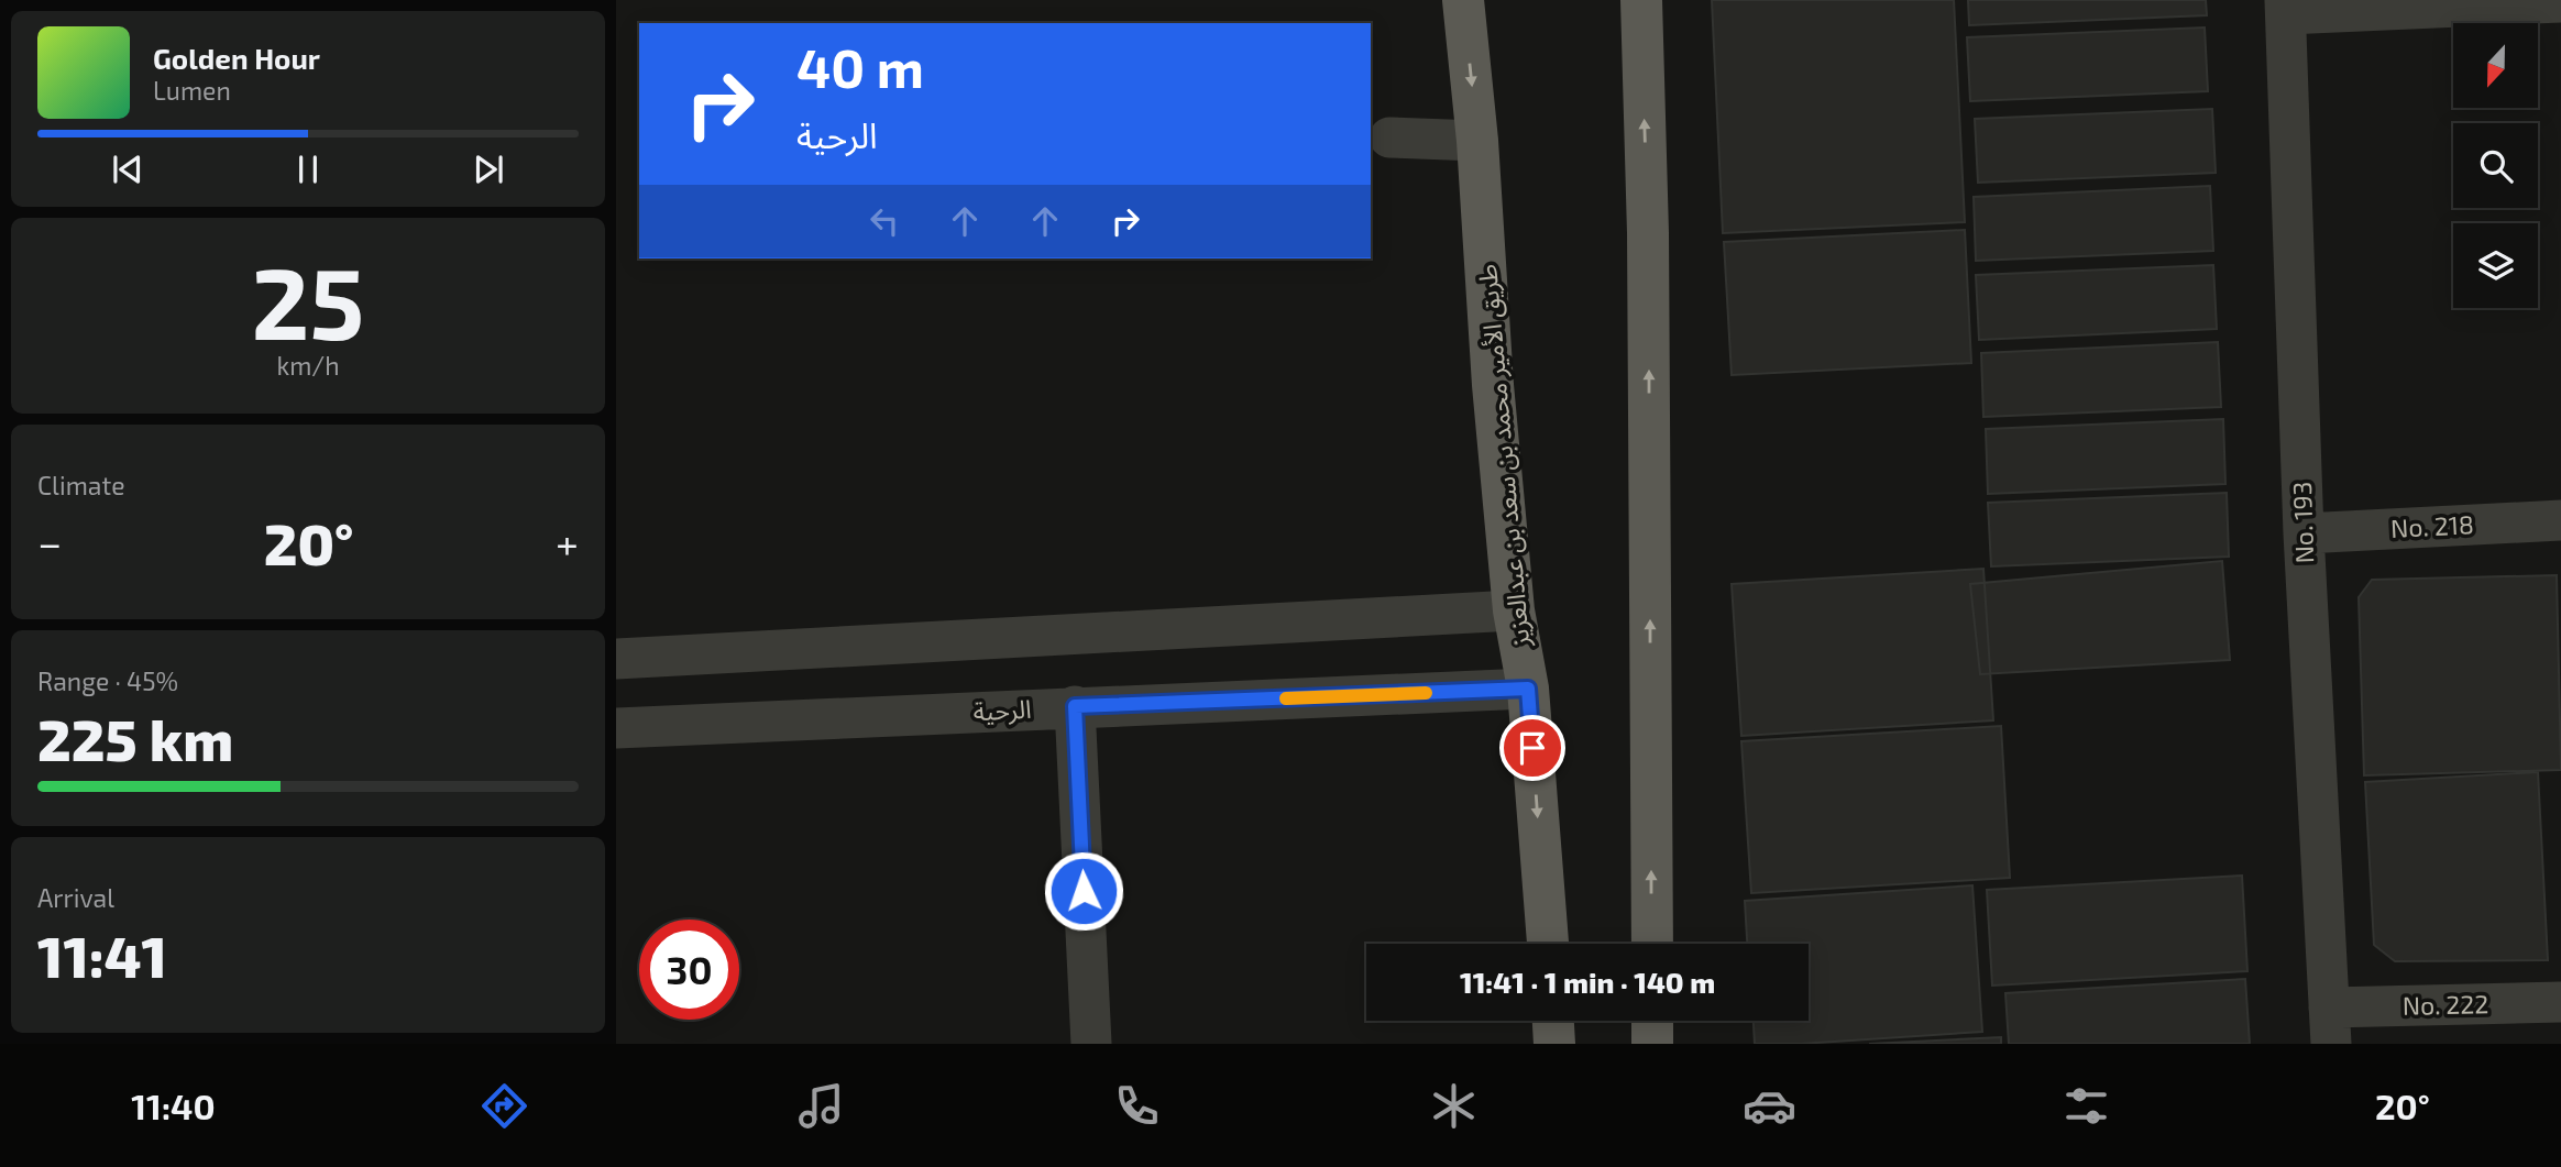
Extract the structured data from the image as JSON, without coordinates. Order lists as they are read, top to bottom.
{
  "streets": {
    "main road": ["طريق الأمير محمد بن سعد بن عبدالعزيز"],
    "street": [
      "No. 193",
      "No. 218",
      "الرحية",
      "No. 222"
    ]
  },
  "crossings": [
    ["طريق الأمير محمد بن سعد بن عبدالعزيز", "الرحية"],
    ["No. 193", "No. 218"],
    ["No. 193", "No. 222"]
  ],
  "north": "bottom",
  "page": {
    "turn": ["40 m", "الرحية"],
    "song": ["Golden Hour", "Lumen"],
    "tile": [
      ["25", "km/h"],
      "Climate",
      ["Range · 45%", "225 km"],
      ["Arrival", "11:41"]
    ],
    "heat": ["−", "20°", "+"],
    "limit": "30",
    "trip": "11:41 · 1 min · 140 m",
    "tabs": ["11:40", "20°"]
  }
}
